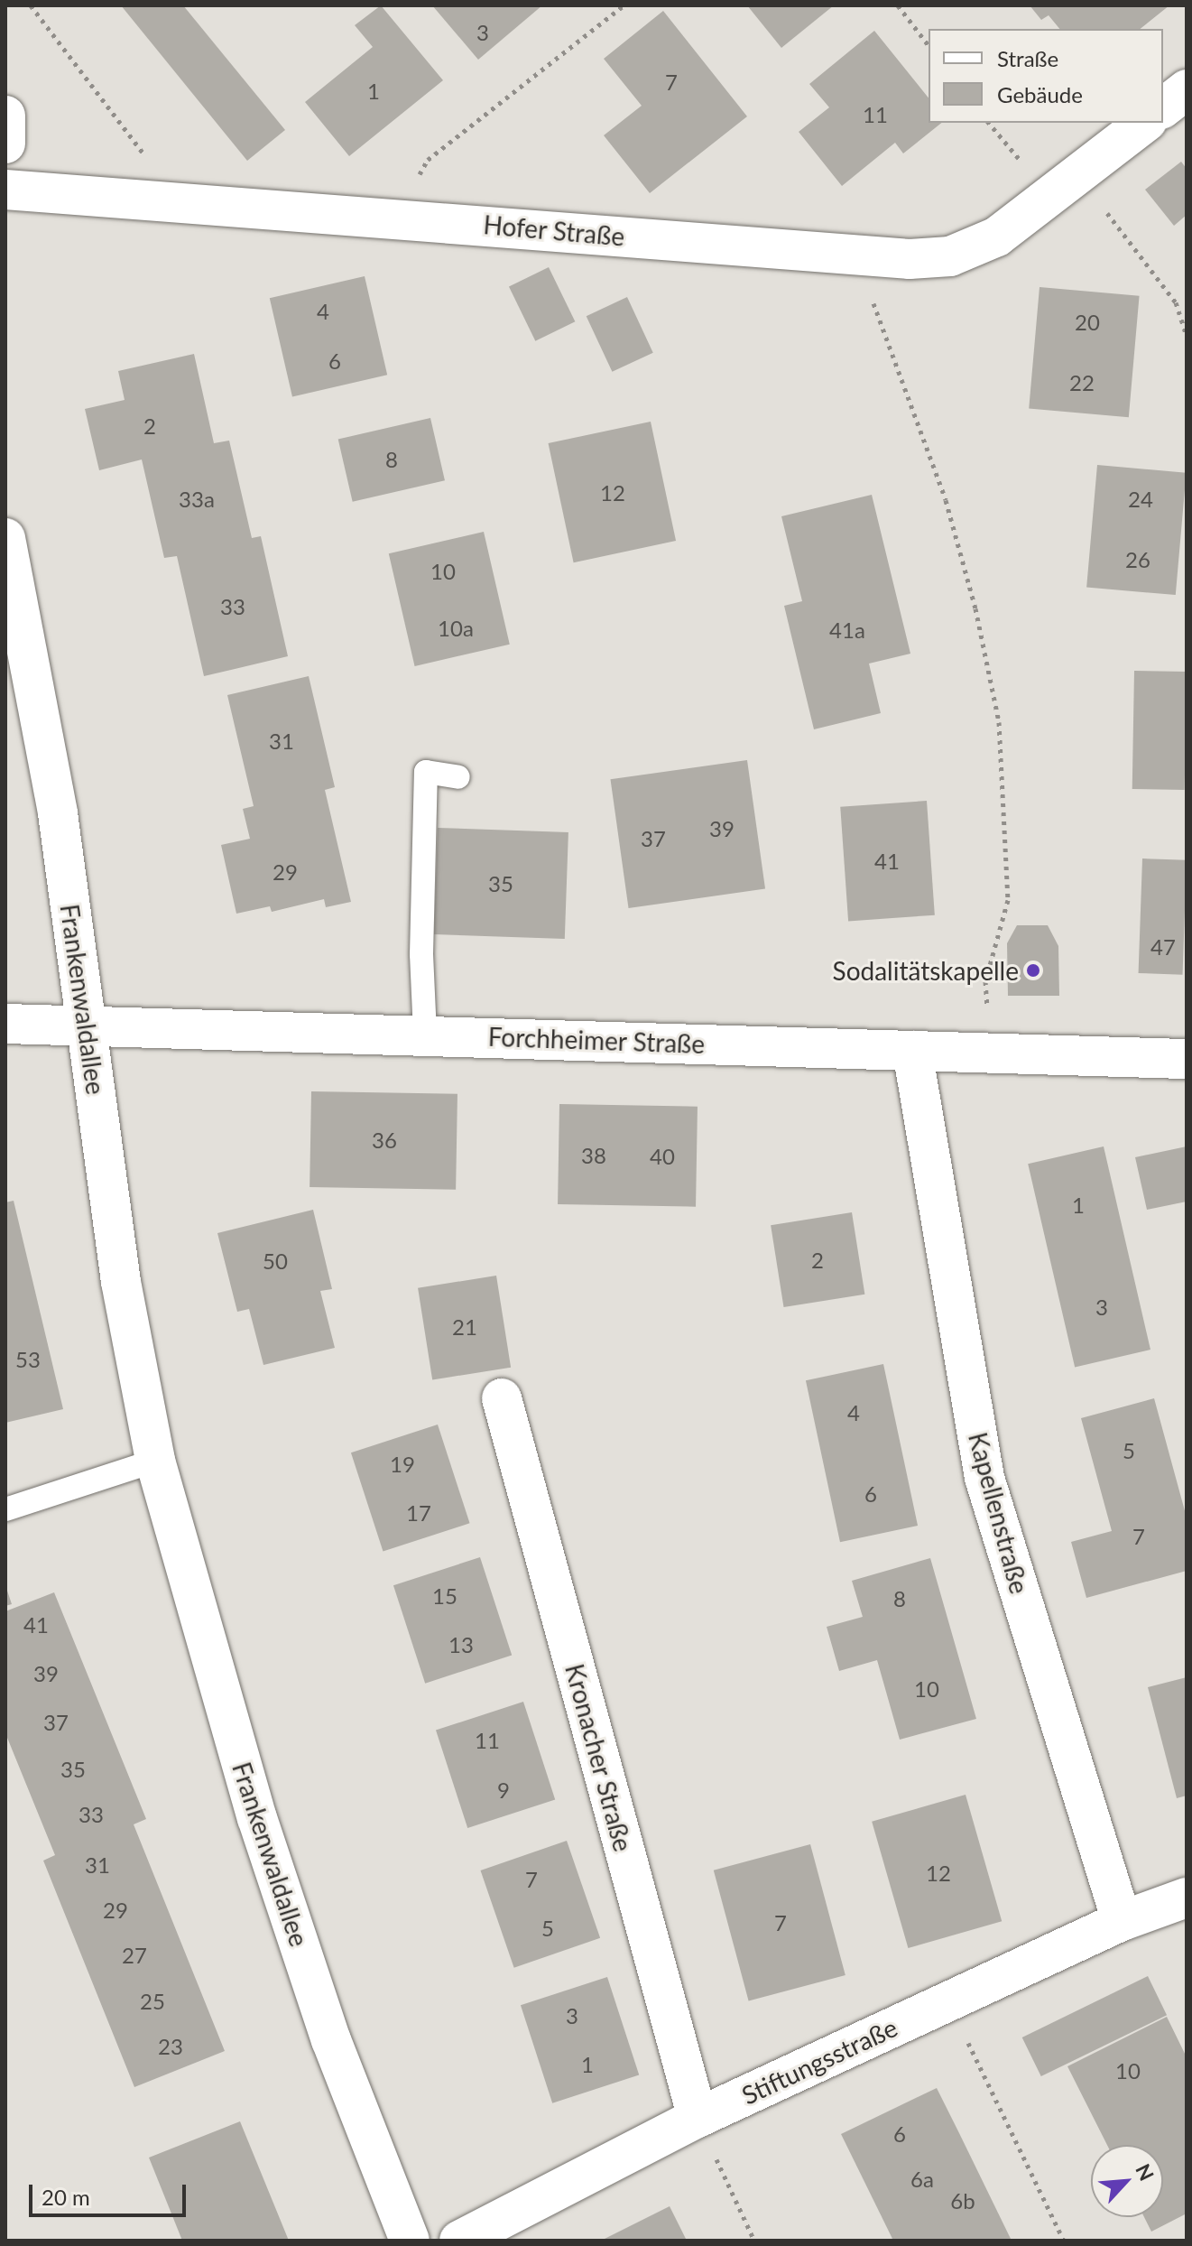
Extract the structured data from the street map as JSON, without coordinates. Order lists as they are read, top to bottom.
{
  "streets": {
    "street": [
      "Hofer Straße",
      "Frankenwaldallee",
      "Forchheimer Straße",
      "Kapellenstraße",
      "Kronacher Straße",
      "Stiftungsstraße"
    ]
  },
  "crossings": [
    ["Frankenwaldallee", "Forchheimer Straße"],
    ["Forchheimer Straße", "Kapellenstraße"],
    ["Kapellenstraße", "Stiftungsstraße"],
    ["Kronacher Straße", "Stiftungsstraße"]
  ],
  "places": ["Sodalitätskapelle"],
  "house_numbers": [
    "3",
    "7",
    "1",
    "11",
    "4",
    "20",
    "6",
    "22",
    "2",
    "8",
    "12",
    "33a",
    "24",
    "26",
    "10",
    "33",
    "10a",
    "41a",
    "31",
    "39",
    "37",
    "41",
    "29",
    "35",
    "47",
    "36",
    "38",
    "40",
    "1",
    "2",
    "50",
    "3",
    "21",
    "53",
    "4",
    "5",
    "19",
    "6",
    "17",
    "7",
    "15",
    "8",
    "41",
    "13",
    "39",
    "10",
    "37",
    "11",
    "35",
    "9",
    "33",
    "31",
    "12",
    "7",
    "29",
    "7",
    "5",
    "27",
    "25",
    "3",
    "23",
    "1",
    "10",
    "6",
    "6a",
    "6b"
  ],
  "legend": ["Straße", "Gebäude"],
  "scale_bar": "20 m",
  "north": "top right"
}
